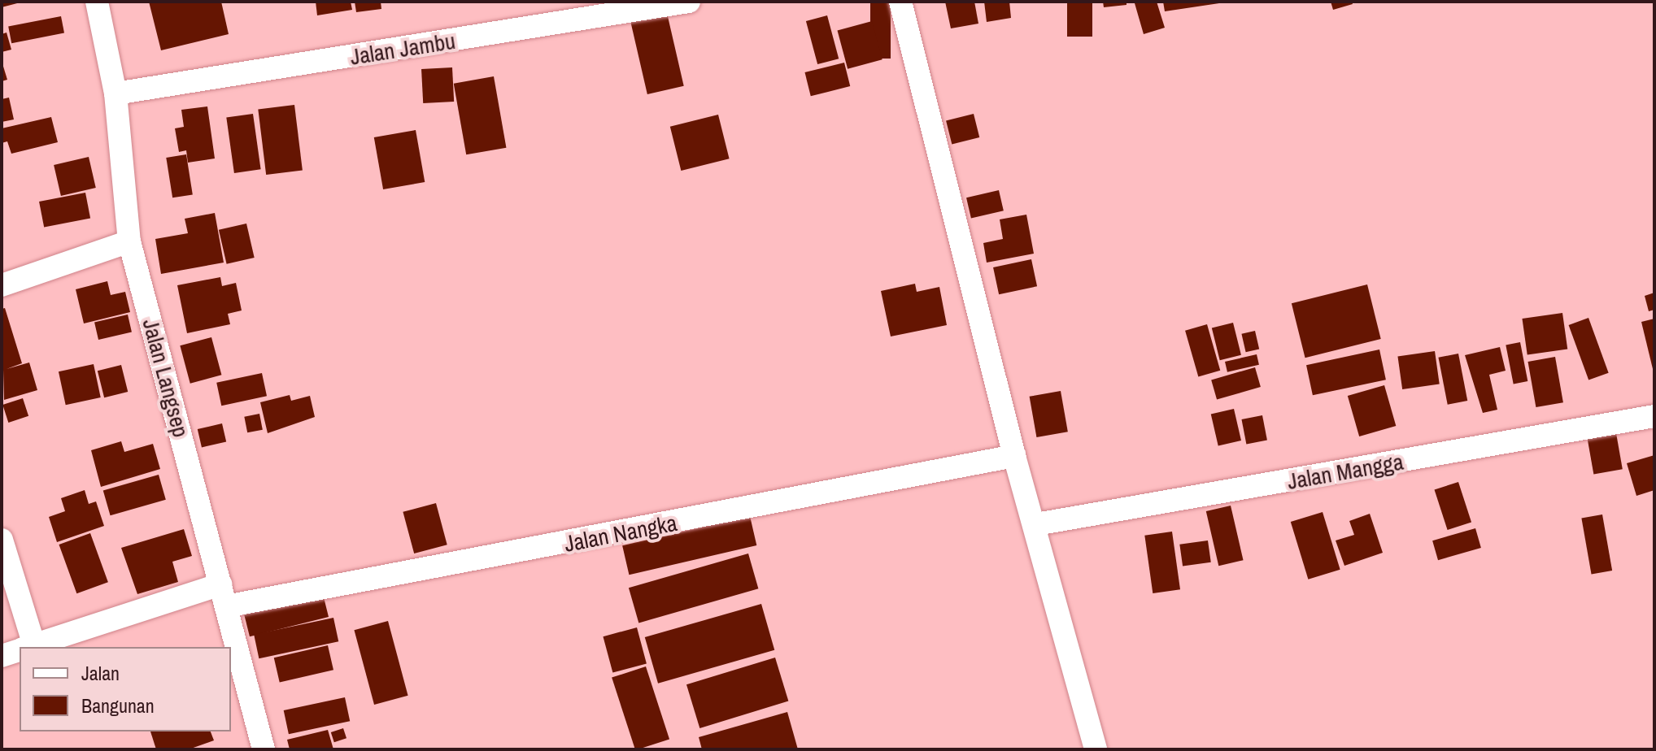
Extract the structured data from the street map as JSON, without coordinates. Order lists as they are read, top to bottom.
{
  "streets": {
    "street": [
      "Jalan Jambu",
      "Jalan Langsep",
      "Jalan Mangga",
      "Jalan Nangka"
    ]
  },
  "crossings": [
    ["Jalan Jambu", "Jalan Langsep"],
    ["Jalan Langsep", "Jalan Nangka"]
  ],
  "legend": ["Jalan", "Bangunan"]
}
